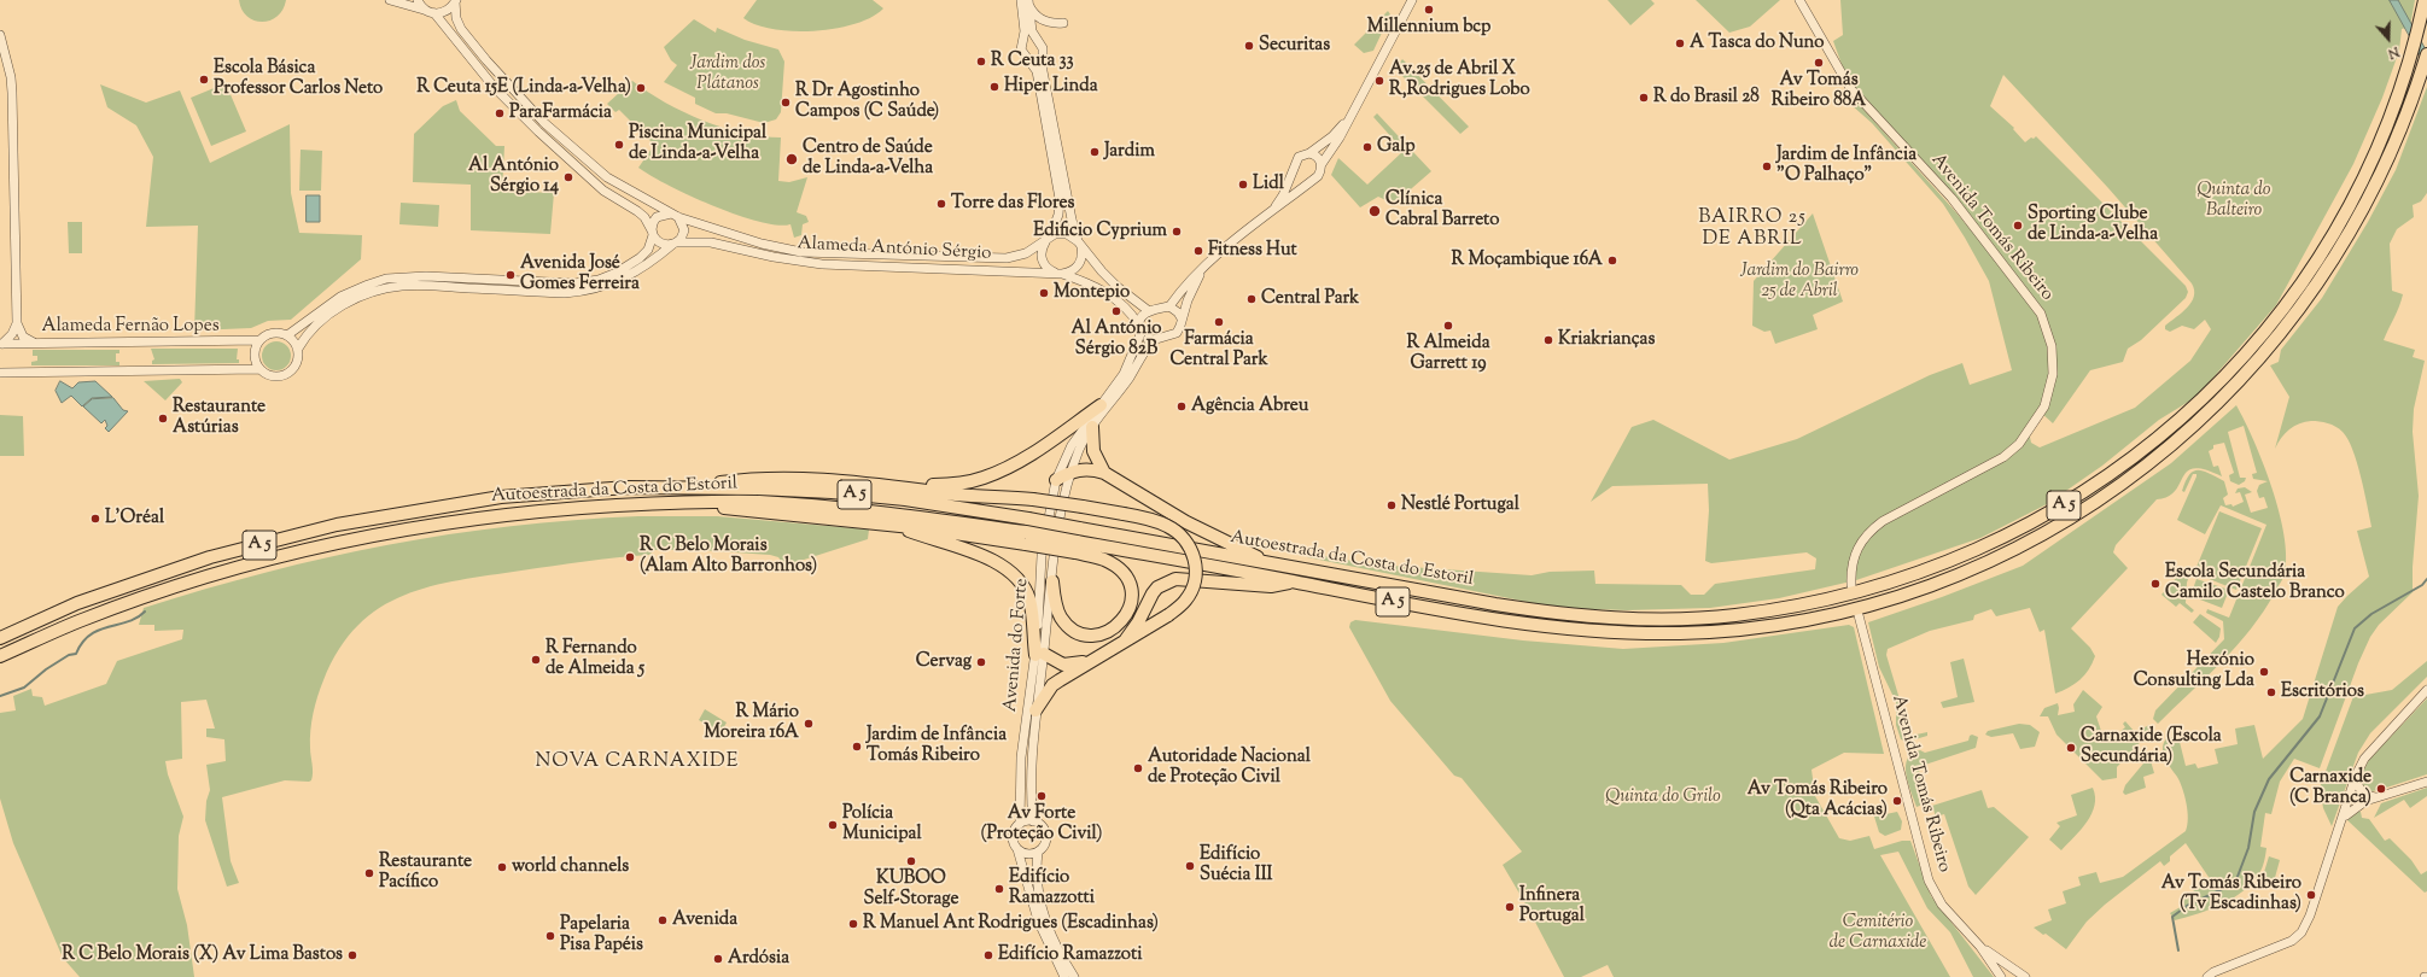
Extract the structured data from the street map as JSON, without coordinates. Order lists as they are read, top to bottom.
{
  "streets": {
    "highway": ["Autoestrada da Costa do Estoril", "A 5"],
    "street": [
      "Avenida Tomás Ribeiro",
      "Alameda António Sérgio",
      "Alameda Fernão Lopes",
      "Avenida do Forte"
    ]
  },
  "crossings": [
    ["Alameda António Sérgio", "Avenida do Forte"]
  ],
  "districts": ["BAIRRO 25 DE ABRIL", "NOVA CARNAXIDE"],
  "parks": [
    "Jardim dos Plátanos",
    "Quinta do Balteiro",
    "Jardim do Bairro 25 de Abril",
    "Quinta do Grilo",
    "Cemitério de Carnaxide"
  ],
  "places": [
    "Millennium bcp",
    "A Tasca do Nuno",
    "Securitas",
    "R Ceuta 33",
    "Av Tomás Ribeiro 88A",
    "Escola Básica Professor Carlos Neto",
    "Av.25 de Abril X R,Rodrigues Lobo",
    "Hiper Linda",
    "R Ceuta 15E (Linda-a-Velha)",
    "R do Brasil 28",
    "R Dr Agostinho Campos (C Saúde)",
    "ParaFarmácia",
    "Piscina Municipal de Linda-a-Velha",
    "Galp",
    "Jardim",
    "Centro de Saúde de Linda-a-Velha",
    "Jardim de Infância \"O Palhaço\"",
    "Al António Sérgio 14",
    "Lidl",
    "Torre das Flores",
    "Clínica Cabral Barreto",
    "Sporting Clube de Linda-a-Velha",
    "Edificio Cyprium",
    "Fitness Hut",
    "R Moçambique 16A",
    "Avenida José Gomes Ferreira",
    "Montepio",
    "Central Park",
    "Al António Sérgio 82B",
    "Farmácia Central Park",
    "R Almeida Garrett 19",
    "Kriakrianças",
    "Agência Abreu",
    "Restaurante Astúrias",
    "Nestlé Portugal",
    "L'Oréal",
    "R C Belo Morais (Alam Alto Barronhos)",
    "Escola Secundária Camilo Castelo Branco",
    "R Fernando de Almeida 5",
    "Cervag",
    "Hexónio Consulting Lda",
    "Escritórios",
    "R Mário Moreira 16A",
    "Jardim de Infância Tomás Ribeiro",
    "Carnaxide (Escola Secundária)",
    "Autoridade Nacional de Proteção Civil",
    "Carnaxide (C Branca)",
    "Av Forte (Proteção Civil)",
    "Av Tomás Ribeiro (Qta Acácias)",
    "Polícia Municipal",
    "KUBOO Self-Storage",
    "Edifício Suécia III",
    "world channels",
    "Restaurante Pacífico",
    "Edifício Ramazzotti",
    "Av Tomás Ribeiro (Tv Escadinhas)",
    "Infinera Portugal",
    "Avenida",
    "R Manuel Ant Rodrigues (Escadinhas)",
    "Papelaria Pisa Papéis",
    "R C Belo Morais (X) Av Lima Bastos",
    "Edifício Ramazzoti",
    "Ardósia"
  ],
  "north": "bottom"
}
